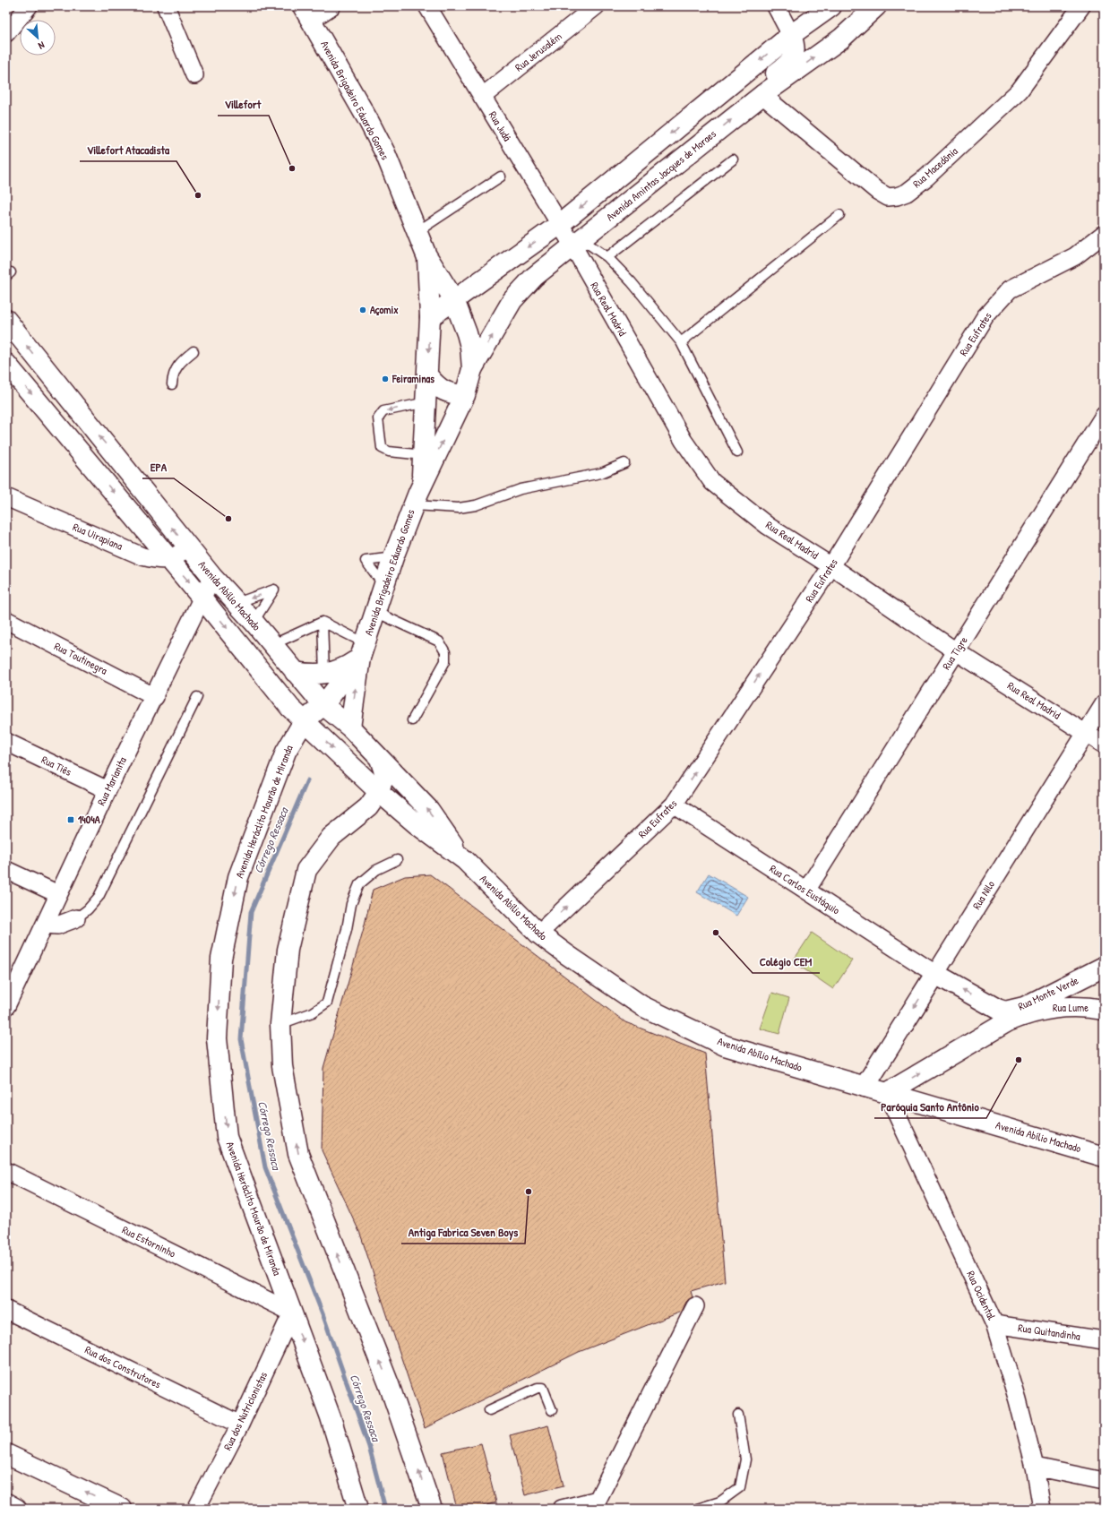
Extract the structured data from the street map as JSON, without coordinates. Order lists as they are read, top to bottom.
{
  "streets": {
    "main road": [
      "Avenida Brigadeiro Eduardo Gomes",
      "Avenida Amintas Jacques de Moraes",
      "Avenida Abílio Machado",
      "Avenida Heráclito Mourão de Miranda",
      "Rua Nilo",
      "Rua Monte Verde",
      "Rua Lume"
    ],
    "street": [
      "Rua Jerusalém",
      "Rua Judá",
      "Rua Macedônia",
      "Rua Real Madrid",
      "Rua Eufrates",
      "Rua Uirapiana",
      "Rua Tigre",
      "Rua Toutinegra",
      "Rua Tiês",
      "Rua Marianita",
      "Rua Carlos Eustáquio",
      "Rua Estorninho",
      "Rua Ocidental",
      "Rua Quitandinha",
      "Rua dos Construtores",
      "Rua dos Nutricionistas"
    ]
  },
  "crossings": [
    ["Rua Jerusalém", "Rua Judá"],
    ["Avenida Brigadeiro Eduardo Gomes", "Avenida Amintas Jacques de Moraes"],
    ["Avenida Brigadeiro Eduardo Gomes", "Avenida Abílio Machado"],
    ["Avenida Brigadeiro Eduardo Gomes", "Avenida Heráclito Mourão de Miranda"],
    ["Rua Judá", "Avenida Amintas Jacques de Moraes"],
    ["Rua Judá", "Rua Real Madrid"],
    ["Rua Macedônia", "Avenida Amintas Jacques de Moraes"],
    ["Avenida Amintas Jacques de Moraes", "Rua Real Madrid"],
    ["Rua Real Madrid", "Rua Eufrates"],
    ["Rua Real Madrid", "Rua Tigre"],
    ["Rua Real Madrid", "Rua Nilo"],
    ["Rua Eufrates", "Avenida Abílio Machado"],
    ["Rua Eufrates", "Rua Carlos Eustáquio"],
    ["Rua Uirapiana", "Avenida Abílio Machado"],
    ["Avenida Abílio Machado", "Rua Marianita"],
    ["Avenida Abílio Machado", "Avenida Heráclito Mourão de Miranda"],
    ["Avenida Abílio Machado", "Rua Nilo"],
    ["Avenida Abílio Machado", "Rua Lume"],
    ["Avenida Abílio Machado", "Rua Ocidental"],
    ["Rua Tigre", "Rua Carlos Eustáquio"],
    ["Rua Toutinegra", "Rua Marianita"],
    ["Rua Tiês", "Rua Marianita"],
    ["Avenida Heráclito Mourão de Miranda", "Rua Estorninho"],
    ["Avenida Heráclito Mourão de Miranda", "Rua dos Nutricionistas"],
    ["Rua Carlos Eustáquio", "Rua Nilo"],
    ["Rua Carlos Eustáquio", "Rua Monte Verde"],
    ["Rua Nilo", "Rua Monte Verde"],
    ["Rua Lume", "Rua Ocidental"],
    ["Rua Estorninho", "Rua dos Nutricionistas"],
    ["Rua Ocidental", "Rua Quitandinha"],
    ["Rua dos Construtores", "Rua dos Nutricionistas"]
  ],
  "one_way": ["Rua Eufrates", "Rua Monte Verde", "Rua Lume"],
  "water": ["Córrego Ressaca"],
  "places": {
    "other": [
      "Villefort",
      "Villefort Atacadista",
      "Açomix",
      "Feiraminas",
      "EPA",
      "Colégio CEM",
      "Paróquia Santo Antônio",
      "Antiga Fabrica Seven Boys"
    ],
    "transit": ["1404A"]
  },
  "north": "bottom right"
}
